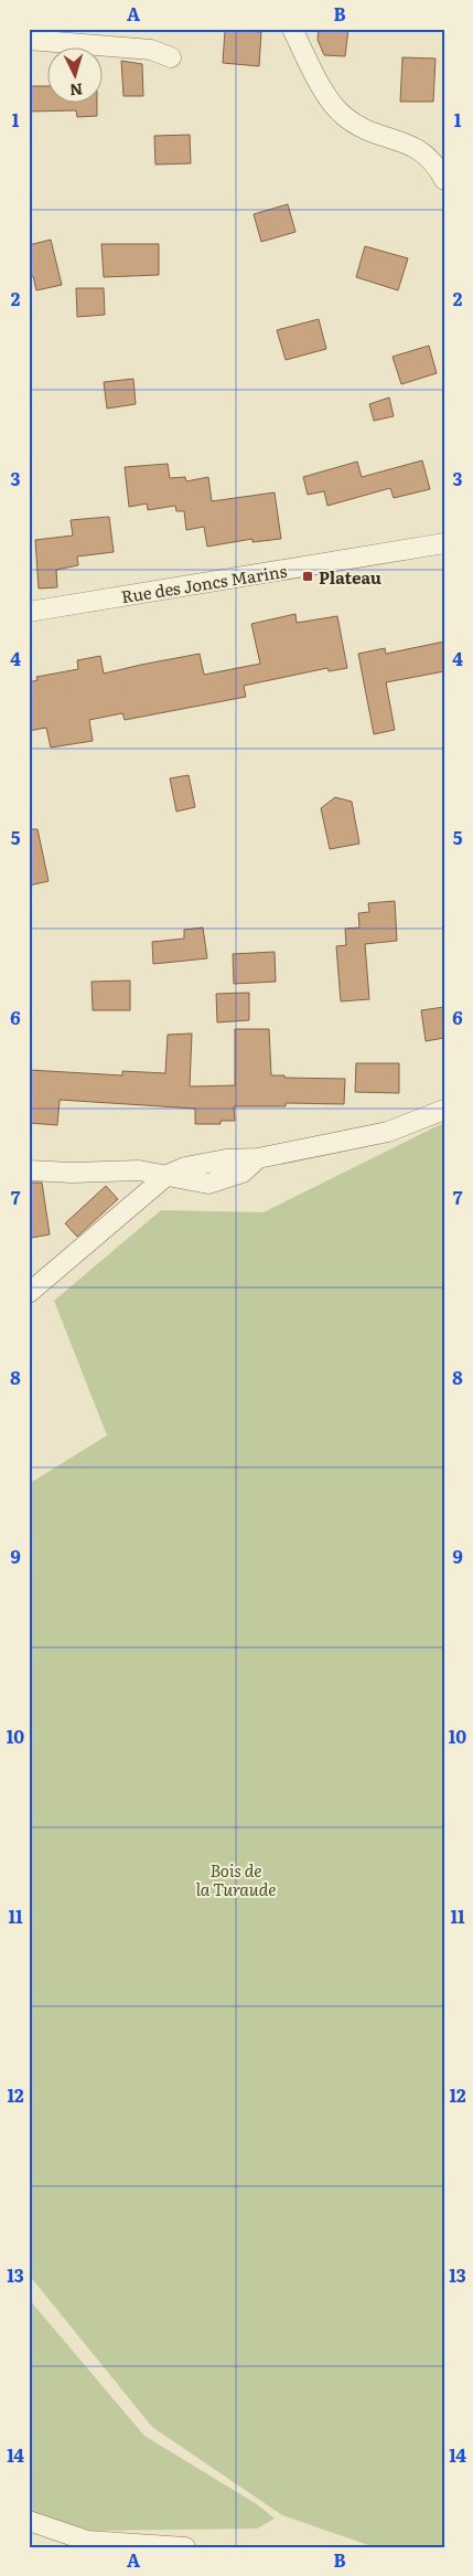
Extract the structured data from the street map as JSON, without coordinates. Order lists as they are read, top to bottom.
{
  "streets": {
    "street": ["Rue des Joncs Marins"]
  },
  "parks": ["Bois de la Turaude"],
  "places": {
    "transit": ["Plateau"]
  },
  "north": "bottom",
  "grid": {
    "columns": ["A", "B"],
    "rows": [
      "1",
      "2",
      "3",
      "4",
      "5",
      "6",
      "7",
      "8",
      "9",
      "10",
      "11",
      "12",
      "13",
      "14"
    ]
  }
}
